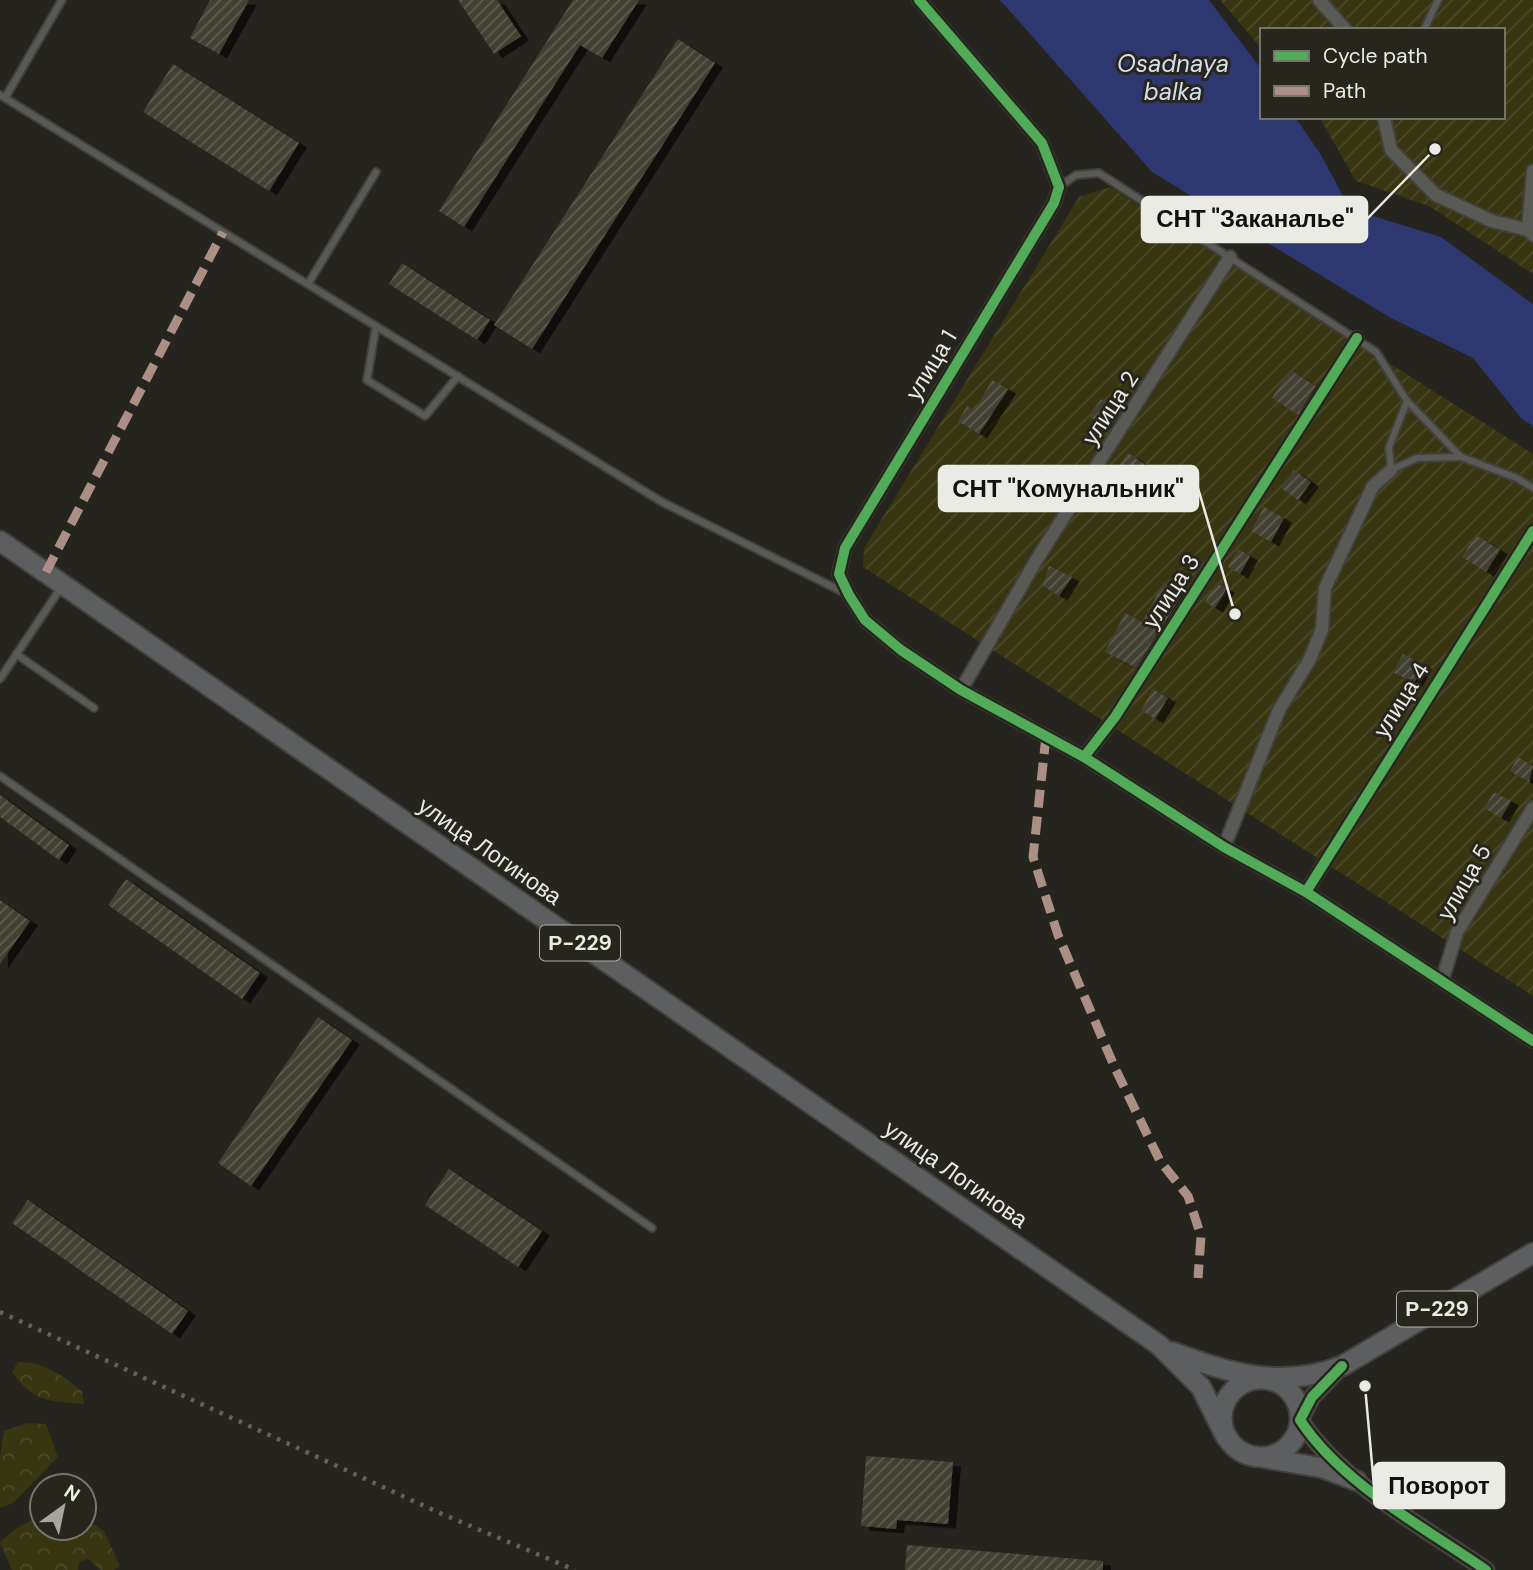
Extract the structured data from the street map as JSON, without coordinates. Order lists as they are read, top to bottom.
{
  "streets": {
    "main road": ["улица Логинова", "Р-229"],
    "street": [
      "улица 1",
      "улица 2",
      "улица 3",
      "улица 4",
      "улица 5"
    ]
  },
  "water": ["Osadnaya balka"],
  "places": ["СНТ \"Заканалье\"", "СНТ \"Комунальник\"", "Поворот"],
  "legend": ["Cycle path", "Path"],
  "north": "top right"
}
